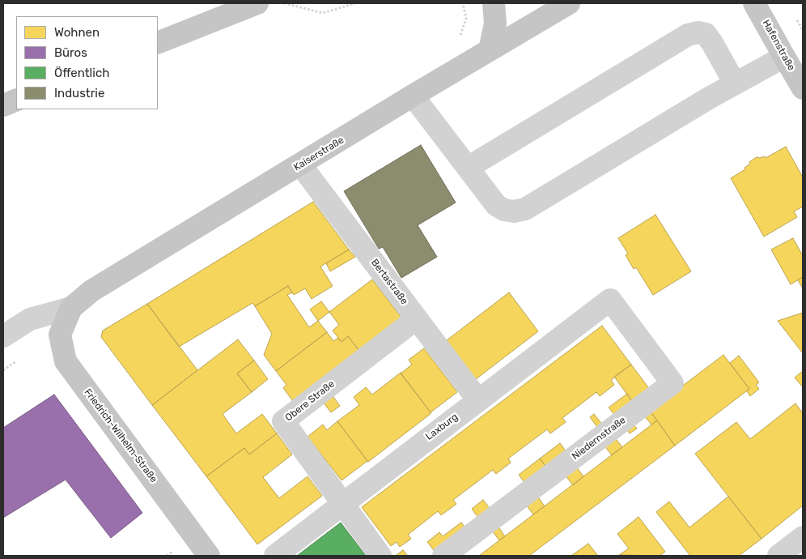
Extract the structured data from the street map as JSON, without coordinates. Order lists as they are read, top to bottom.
{
  "streets": {
    "main road": ["Hafenstraße", "Kaiserstraße", "Friedrich-Wilhelm-Straße"],
    "street": [
      "Bertastraße",
      "Obere Straße",
      "Laxburg",
      "Niedernstraße"
    ]
  },
  "crossings": [
    ["Kaiserstraße", "Bertastraße"],
    ["Kaiserstraße", "Friedrich-Wilhelm-Straße"],
    ["Bertastraße", "Obere Straße"],
    ["Bertastraße", "Laxburg"],
    ["Obere Straße", "Laxburg"],
    ["Laxburg", "Niedernstraße"]
  ],
  "legend": [
    "Wohnen",
    "Büros",
    "Öffentlich",
    "Industrie"
  ]
}
